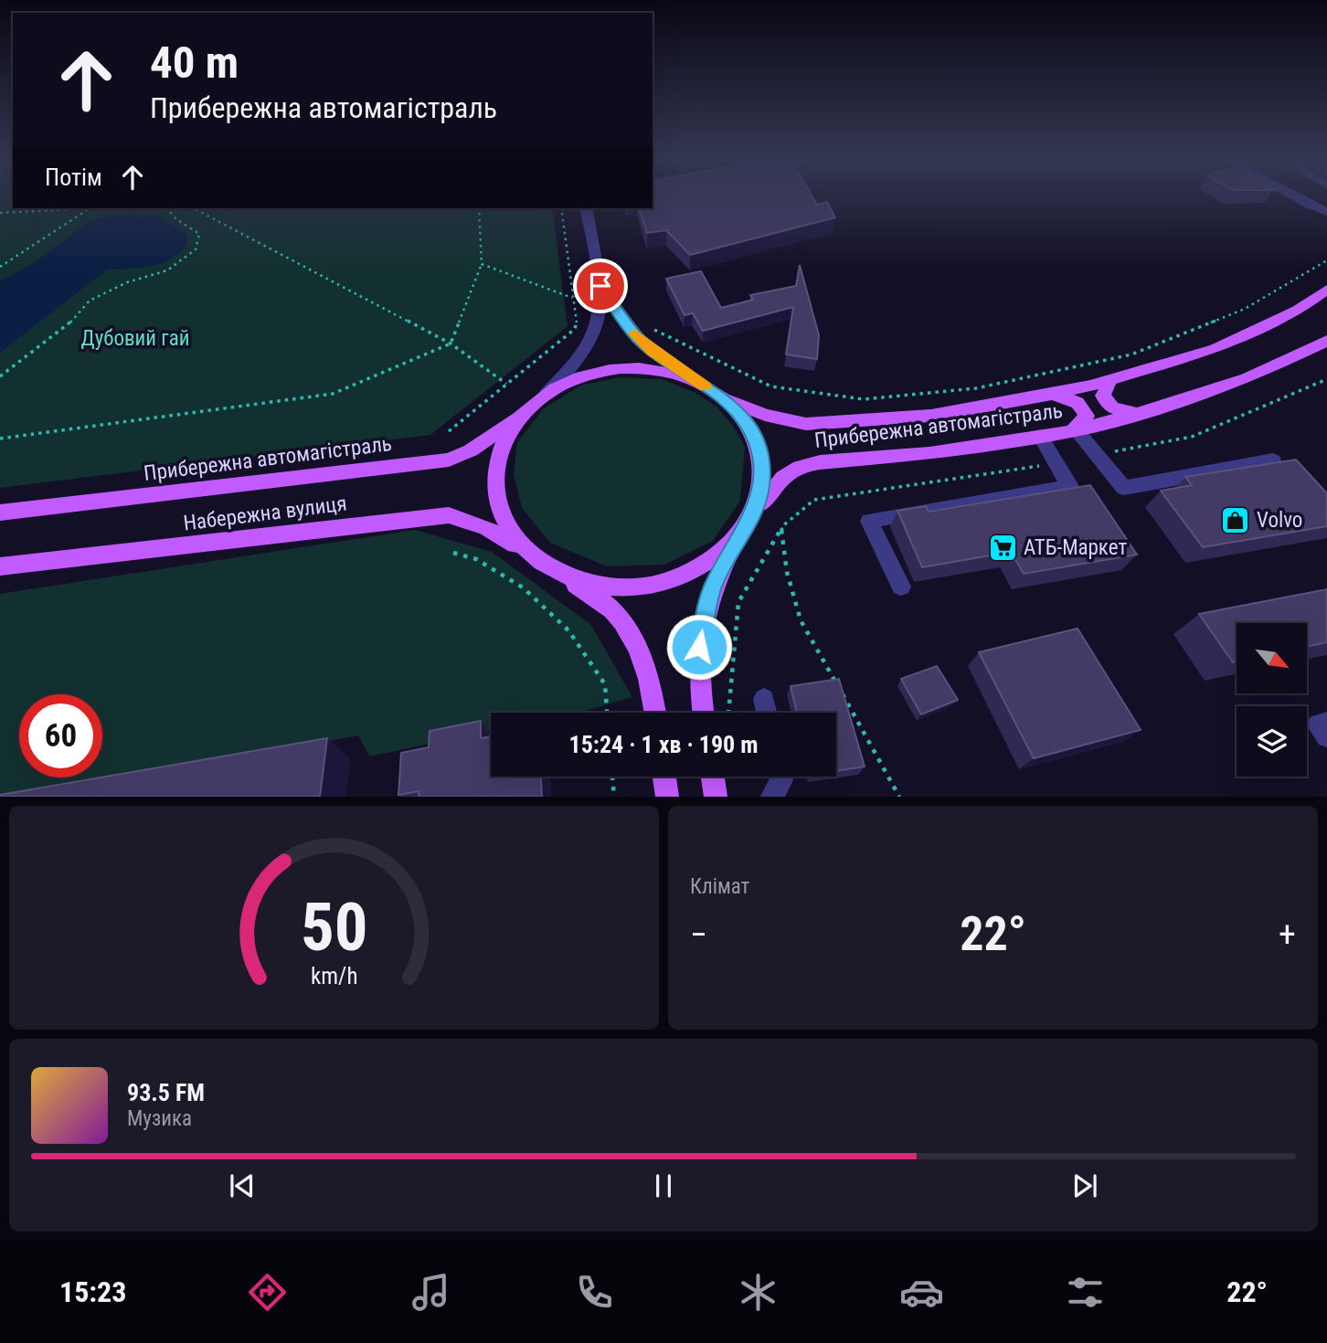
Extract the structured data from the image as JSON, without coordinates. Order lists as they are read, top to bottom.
{
  "streets": {
    "main road": ["Прибережна автомагістраль", "Набережна вулиця"]
  },
  "crossings": [
    ["Прибережна автомагістраль", "Набережна вулиця"]
  ],
  "parks": ["Дубовий гай"],
  "places": {
    "shop": ["Volvo"],
    "supermarket": ["АТБ-Маркет"]
  },
  "north": "bottom right",
  "page": {
    "turn": ["40 m", "Прибережна автомагістраль"],
    "then": "Потім",
    "limit": "60",
    "trip": "15:24 · 1 хв · 190 m",
    "tile": "Клімат",
    "heat": ["−", "22°", "+"],
    "song": ["93.5 FM", "Музика"],
    "tabs": ["15:23", "22°"],
    "gauge": ["50", "km/h"]
  }
}
